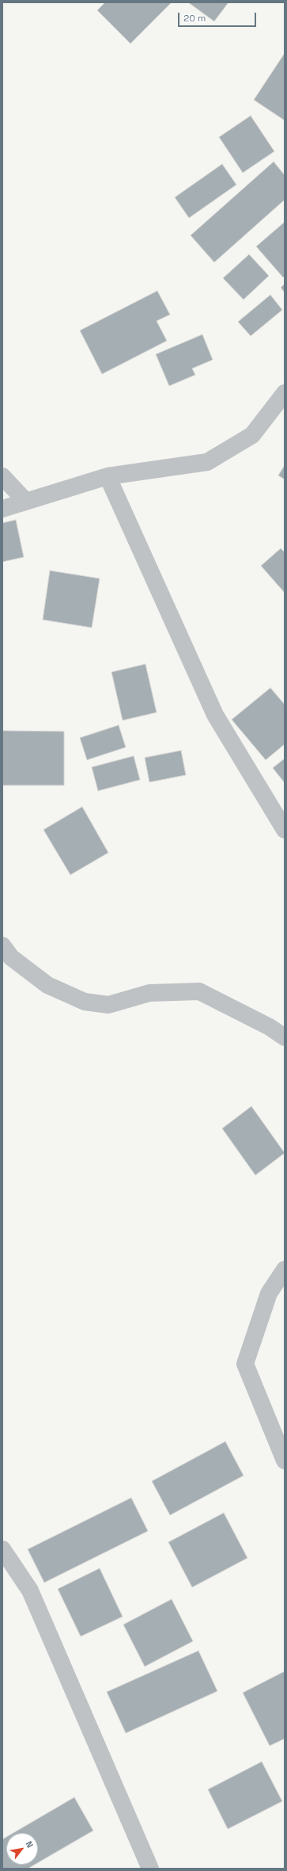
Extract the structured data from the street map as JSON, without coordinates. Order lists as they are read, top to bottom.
{
  "scale_bar": "20 m",
  "north": "top right"
}
